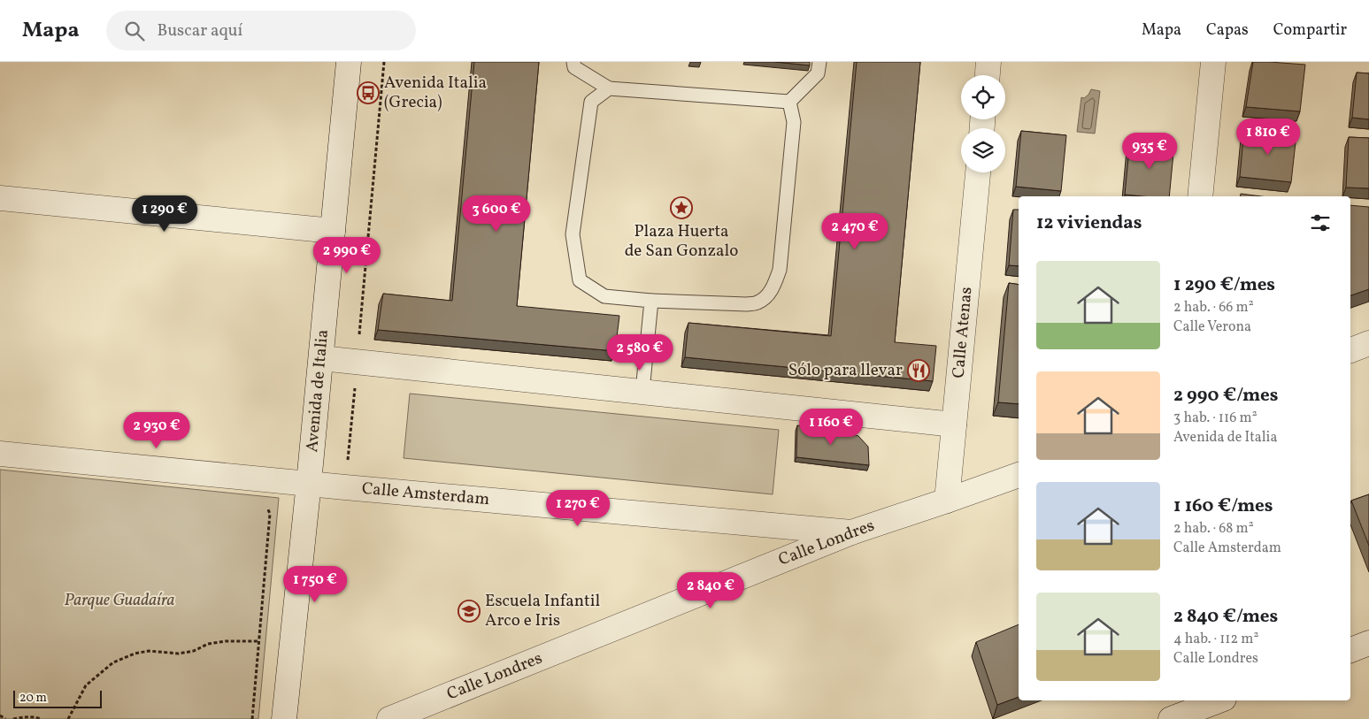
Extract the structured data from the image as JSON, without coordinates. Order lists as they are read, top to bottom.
{
  "streets": {
    "street": [
      "Calle Atenas",
      "Avenida de Italia",
      "Calle Amsterdam",
      "Calle Londres"
    ]
  },
  "crossings": [
    ["Calle Atenas", "Calle Londres"],
    ["Avenida de Italia", "Calle Amsterdam"],
    ["Calle Amsterdam", "Calle Londres"]
  ],
  "parks": ["Parque Guadaíra"],
  "places": {
    "bus stop": ["Avenida Italia (Grecia)"],
    "place": ["Plaza Huerta de San Gonzalo"],
    "restaurant": ["Sólo para llevar"],
    "school or university": ["Escuela Infantil Arco e Iris"]
  },
  "scale_bar": "20 m",
  "page": {
    "header": "Mapa",
    "search": "Buscar aquí",
    "nav": ["Mapa", "Capas", "Compartir"],
    "price": [
      "1 810 €",
      "935 €",
      "1 290 €",
      "3 600 €",
      "2 470 €",
      "2 990 €",
      "2 580 €",
      "1 160 €",
      "2 930 €",
      "1 270 €",
      "1 750 €",
      "2 840 €"
    ],
    "heading": "12 viviendas",
    "list": [
      {
        "name": "1 290 €/mes",
        "note": "2 hab. · 66 m² · Calle Verona"
      },
      {
        "name": "2 990 €/mes",
        "note": "3 hab. · 116 m² · Avenida de Italia"
      },
      {
        "name": "1 160 €/mes",
        "note": "2 hab. · 68 m² · Calle Amsterdam"
      },
      {
        "name": "2 840 €/mes",
        "note": "4 hab. · 112 m² · Calle Londres"
      }
    ],
    "scale": "20 m"
  }
}
